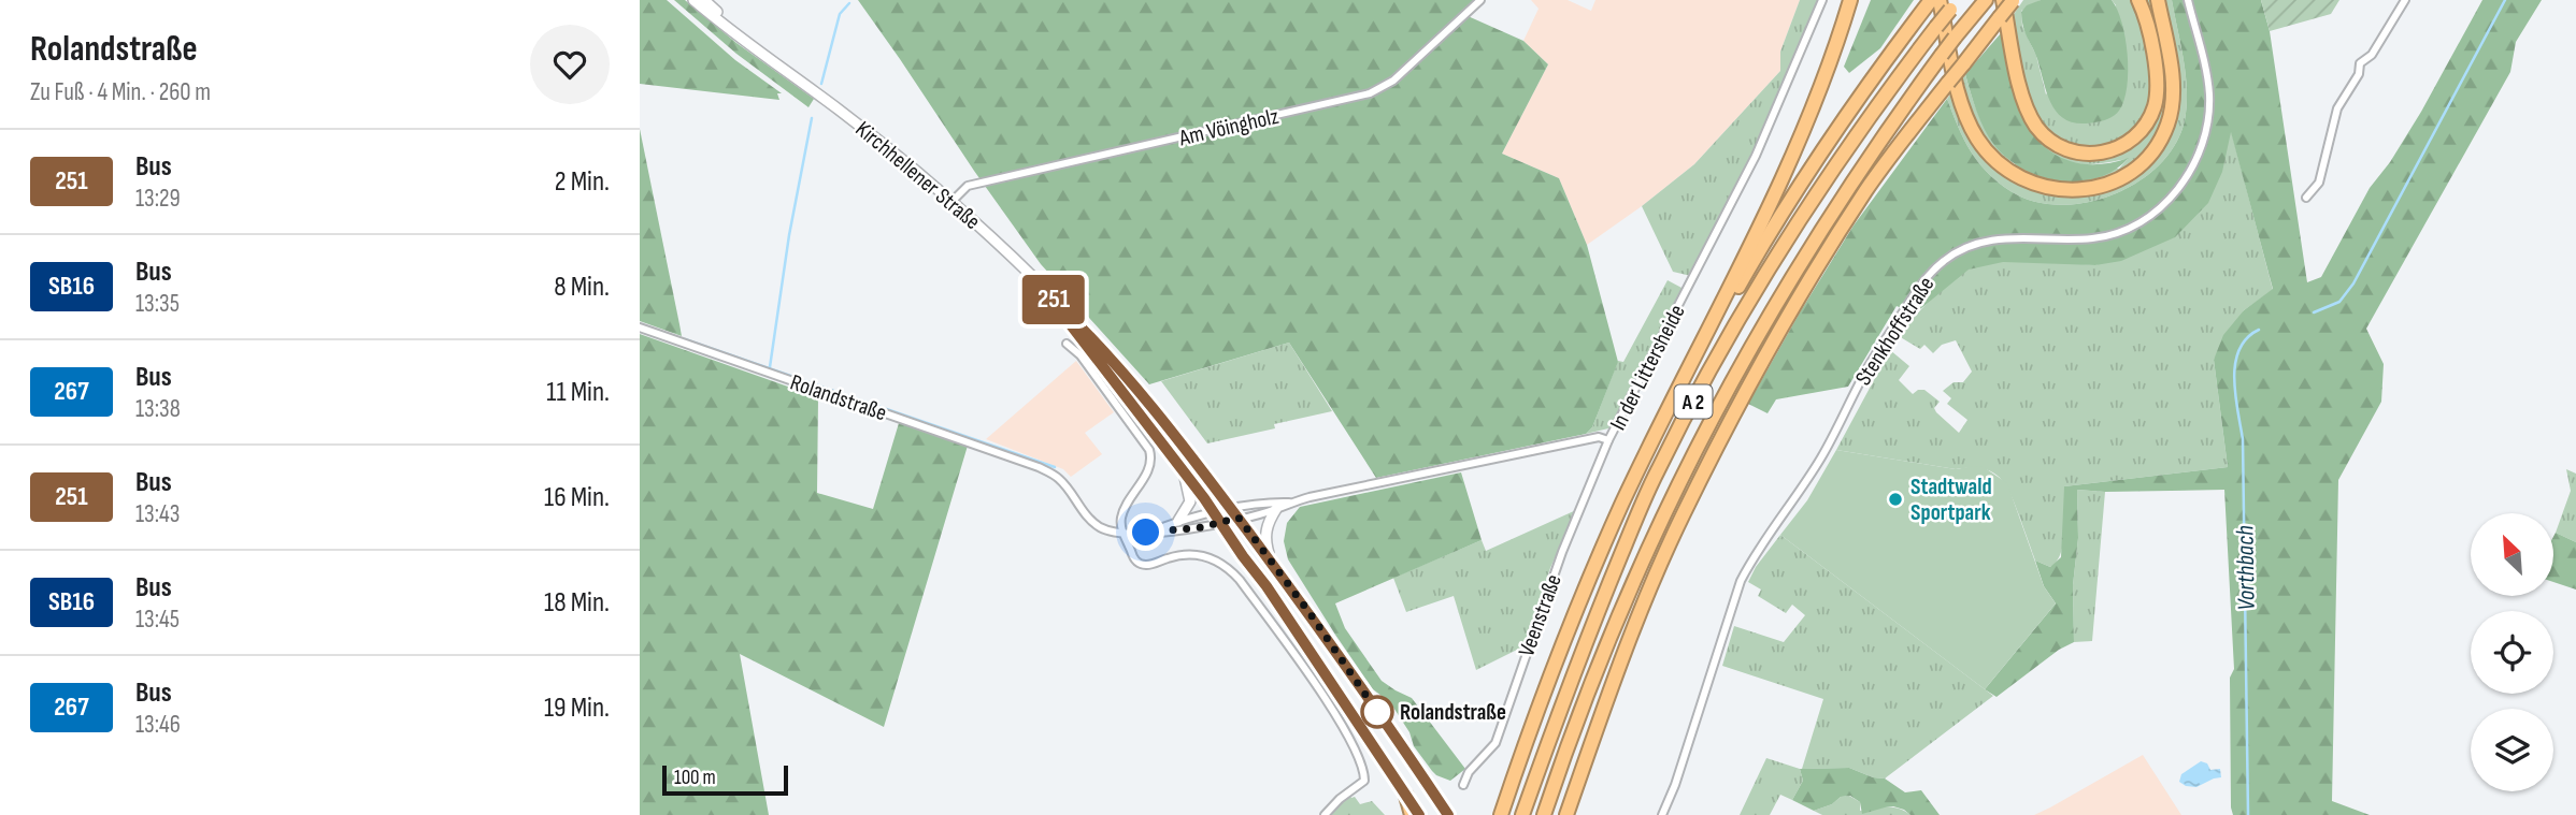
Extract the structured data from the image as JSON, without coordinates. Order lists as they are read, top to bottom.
{
  "streets": {
    "highway": ["A 2"],
    "main road": ["Kirchhellener Straße"],
    "street": [
      "Am Vöingholz",
      "Stenkhoffstraße",
      "In der Littersheide",
      "Rolandstraße",
      "Veenstraße"
    ]
  },
  "crossings": [
    ["Am Vöingholz", "Kirchhellener Straße"],
    ["Kirchhellener Straße", "In der Littersheide"],
    ["Kirchhellener Straße", "Rolandstraße"],
    ["In der Littersheide", "Rolandstraße"],
    ["In der Littersheide", "Veenstraße"]
  ],
  "water": ["Vorthbach"],
  "places": ["Stadtwald Sportpark", "Rolandstraße"],
  "lines": ["bus line 251"],
  "scale_bar": "100 m",
  "north": "top left",
  "page": {
    "heading": ["Rolandstraße", "Zu Fuß · 4 Min. · 260 m"],
    "on_map": "251",
    "list": [
      {
        "mark": "251",
        "name": "Bus",
        "note": "13:29",
        "value": "2 Min."
      },
      {
        "mark": "SB16",
        "name": "Bus",
        "note": "13:35",
        "value": "8 Min."
      },
      {
        "mark": "267",
        "name": "Bus",
        "note": "13:38",
        "value": "11 Min."
      },
      {
        "mark": "251",
        "name": "Bus",
        "note": "13:43",
        "value": "16 Min."
      },
      {
        "mark": "SB16",
        "name": "Bus",
        "note": "13:45",
        "value": "18 Min."
      },
      {
        "mark": "267",
        "name": "Bus",
        "note": "13:46",
        "value": "19 Min."
      }
    ],
    "scale": "100 m"
  }
}
